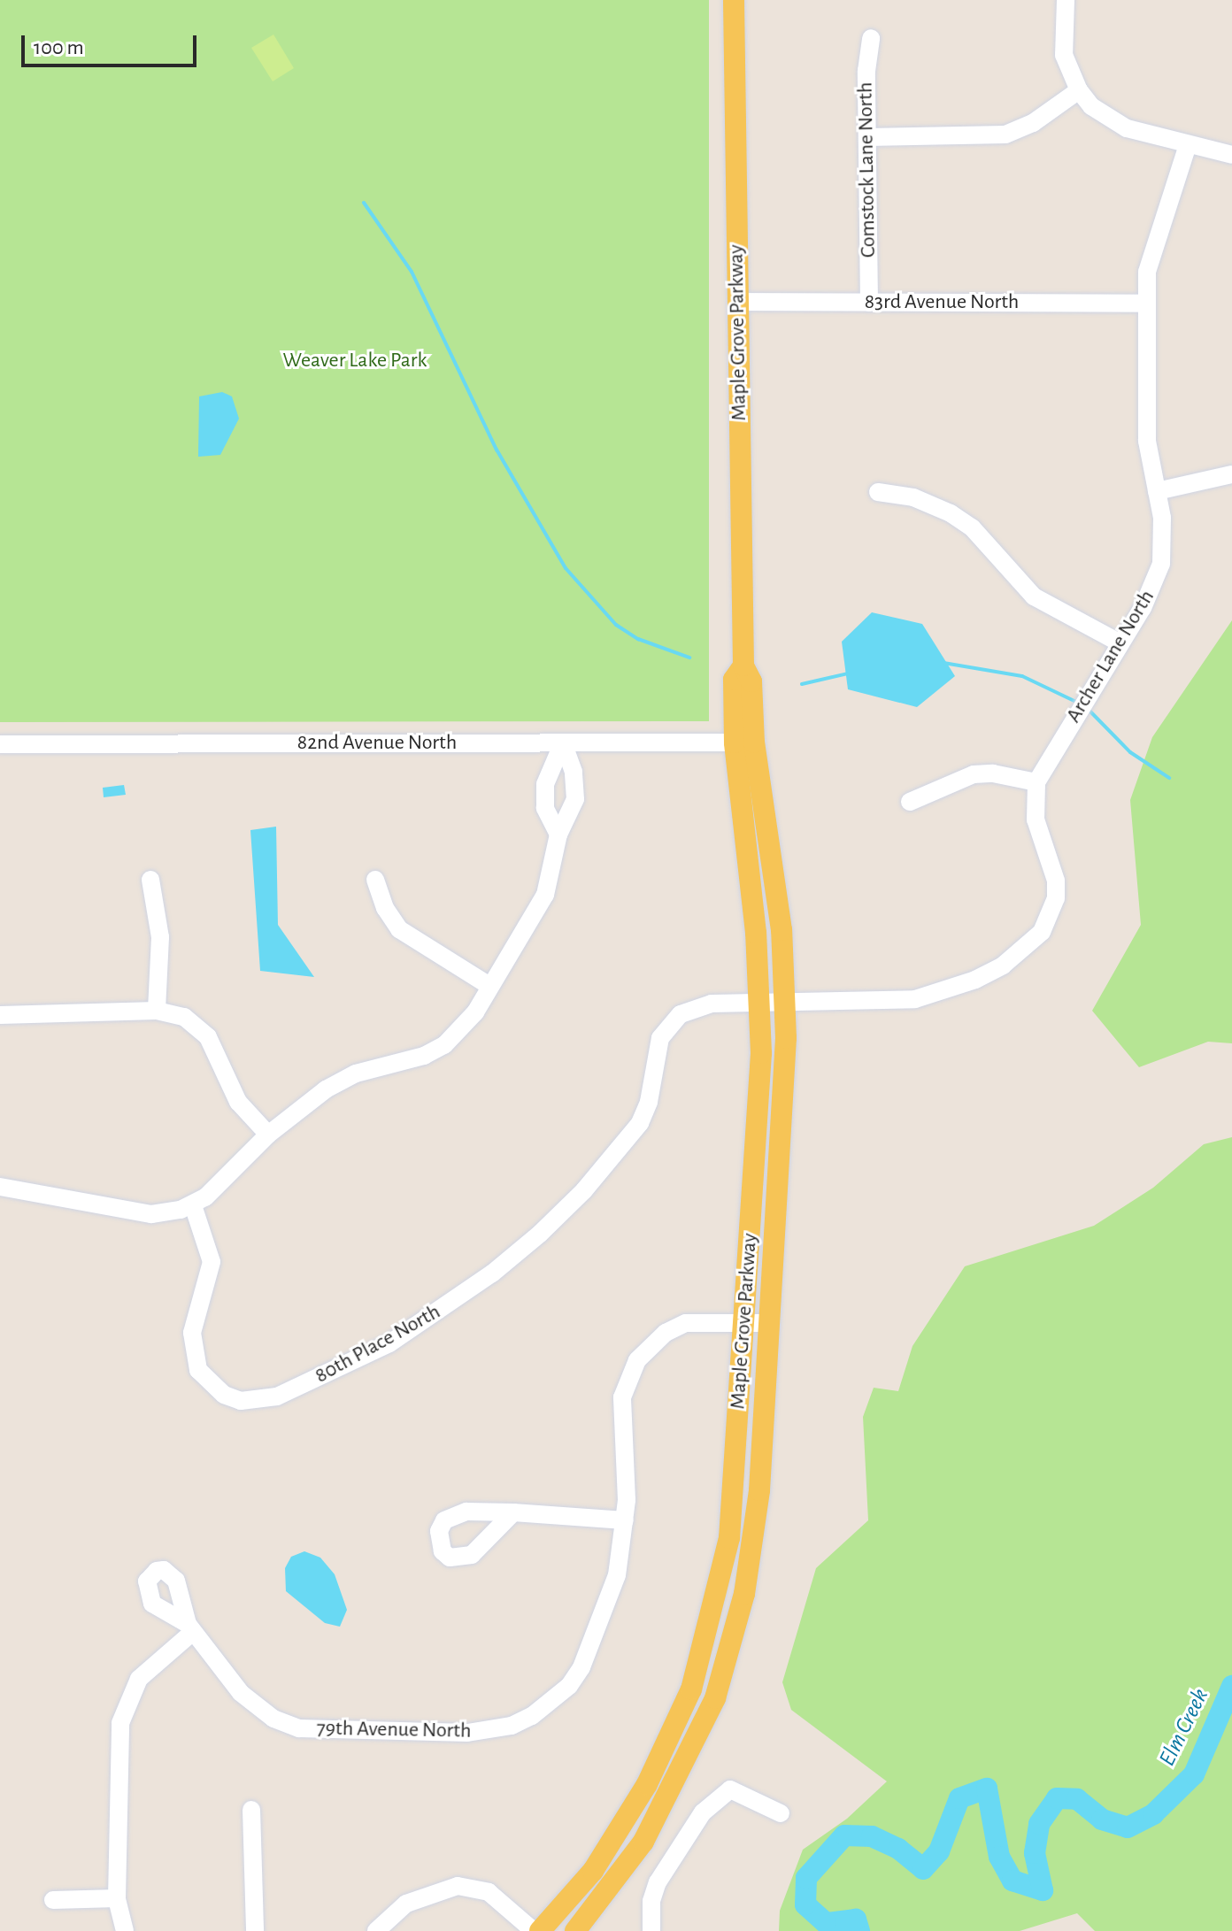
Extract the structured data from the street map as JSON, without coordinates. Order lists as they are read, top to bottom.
{
  "streets": {
    "main road": ["Maple Grove Parkway"],
    "street": [
      "Comstock Lane North",
      "83rd Avenue North",
      "Archer Lane North",
      "82nd Avenue North",
      "80th Place North",
      "79th Avenue North"
    ]
  },
  "crossings": [
    ["Comstock Lane North", "83rd Avenue North"],
    ["83rd Avenue North", "Maple Grove Parkway"],
    ["83rd Avenue North", "Archer Lane North"],
    ["Maple Grove Parkway", "82nd Avenue North"],
    ["Maple Grove Parkway", "80th Place North"],
    ["Maple Grove Parkway", "79th Avenue North"],
    ["Archer Lane North", "80th Place North"]
  ],
  "water": ["Elm Creek"],
  "parks": ["Weaver Lake Park"],
  "scale_bar": "100 m"
}
